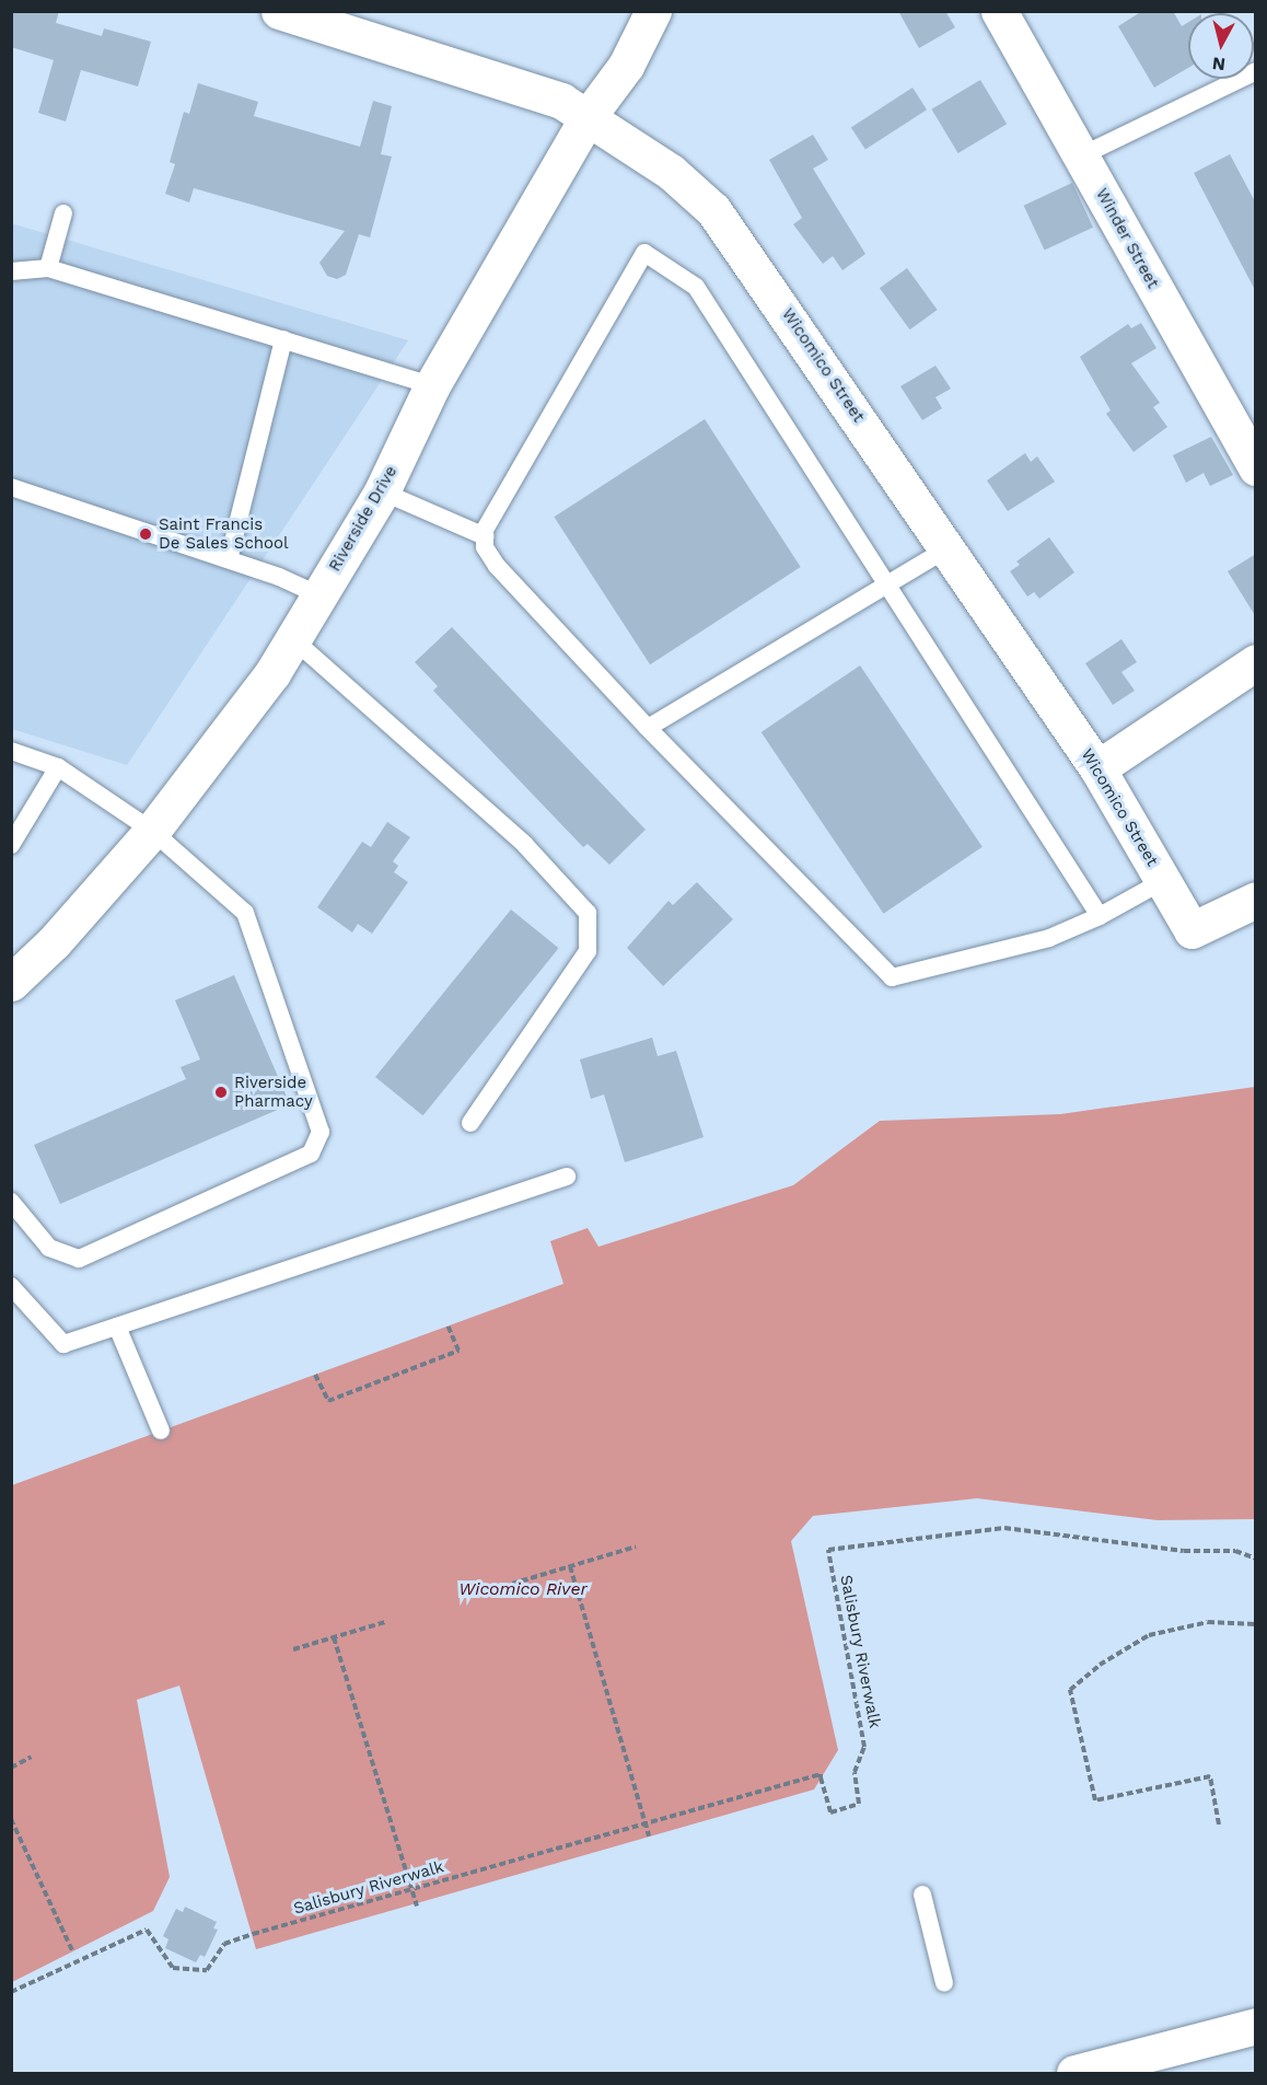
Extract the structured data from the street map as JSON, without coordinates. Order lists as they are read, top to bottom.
{
  "streets": {
    "street": ["Winder Street", "Wicomico Street", "Riverside Drive"],
    "path": ["Salisbury Riverwalk"]
  },
  "crossings": [
    ["Wicomico Street", "Riverside Drive"]
  ],
  "water": ["Wicomico River"],
  "places": ["Saint Francis De Sales School", "Riverside Pharmacy"],
  "north": "bottom"
}
